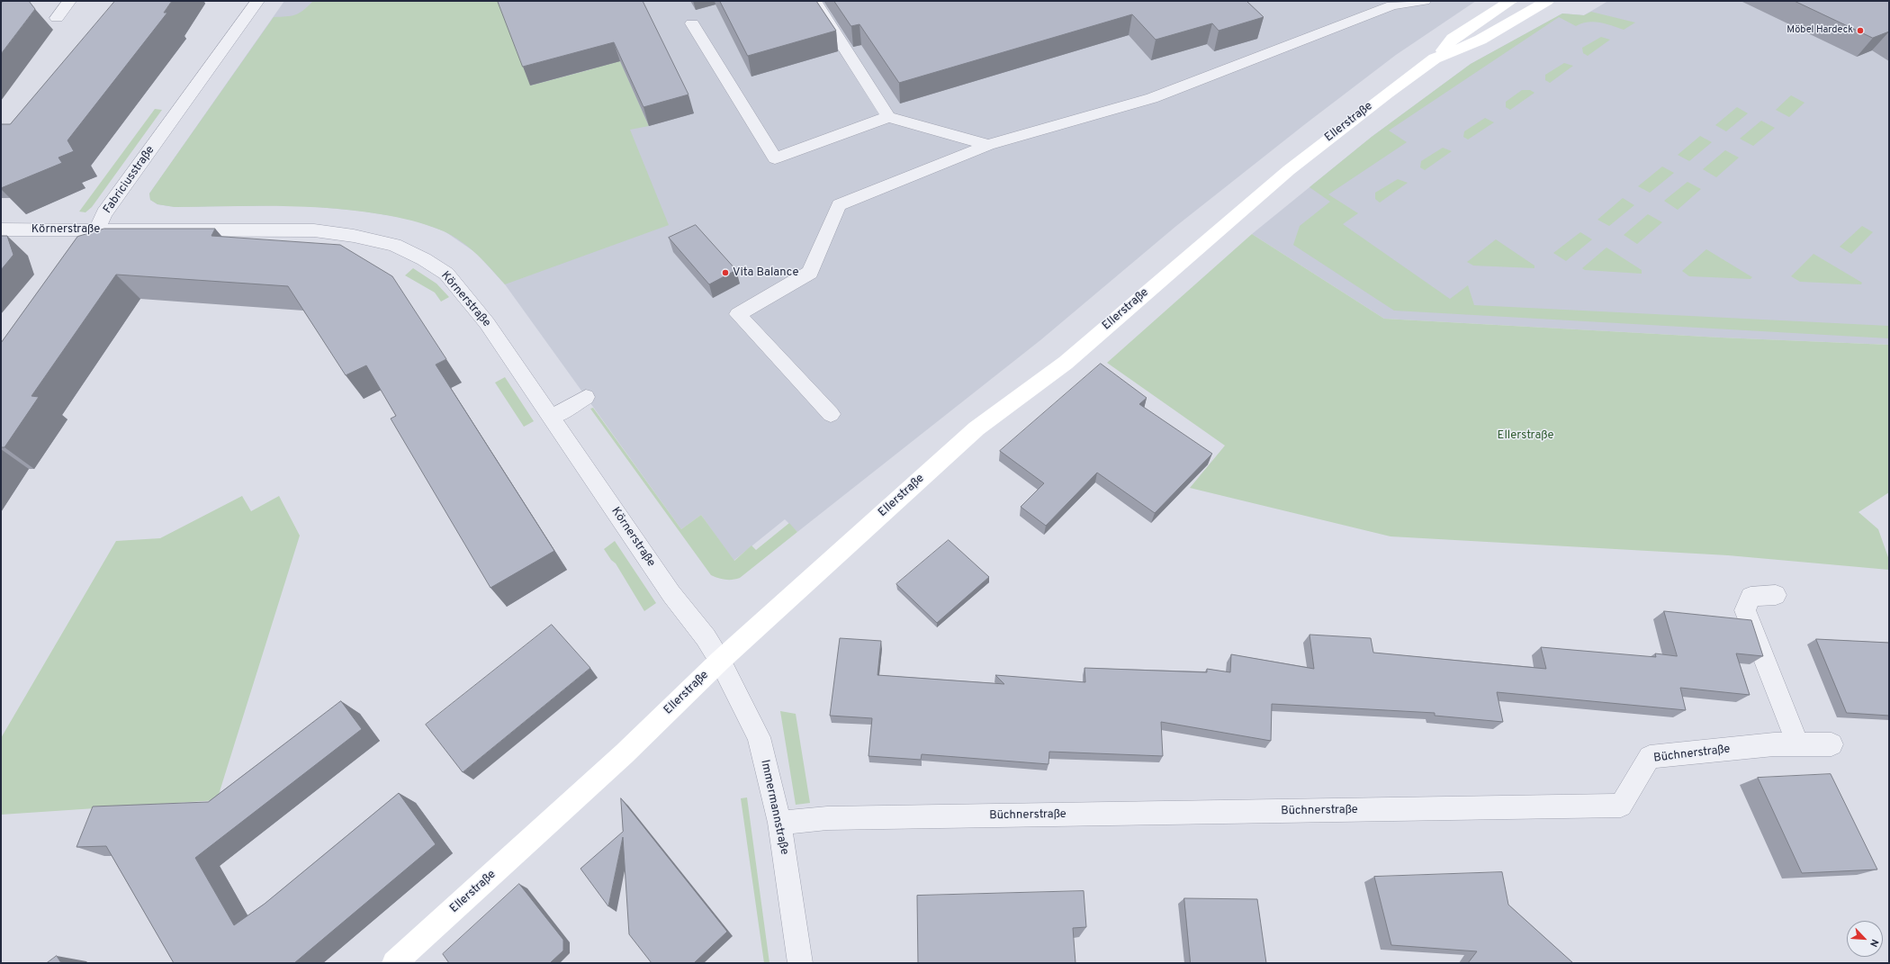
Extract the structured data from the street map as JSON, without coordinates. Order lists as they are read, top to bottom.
{
  "streets": {
    "main road": ["Ellerstraße"],
    "street": [
      "Fabriciusstraße",
      "Körnerstraße",
      "Büchnerstraße",
      "Immermannstraße"
    ]
  },
  "crossings": [
    ["Ellerstraße", "Körnerstraße"],
    ["Ellerstraße", "Immermannstraße"],
    ["Fabriciusstraße", "Körnerstraße"],
    ["Körnerstraße", "Immermannstraße"],
    ["Büchnerstraße", "Immermannstraße"]
  ],
  "parks": ["Ellerstraße"],
  "places": ["Möbel Hardeck", "Vita Balance"],
  "north": "bottom right"
}
